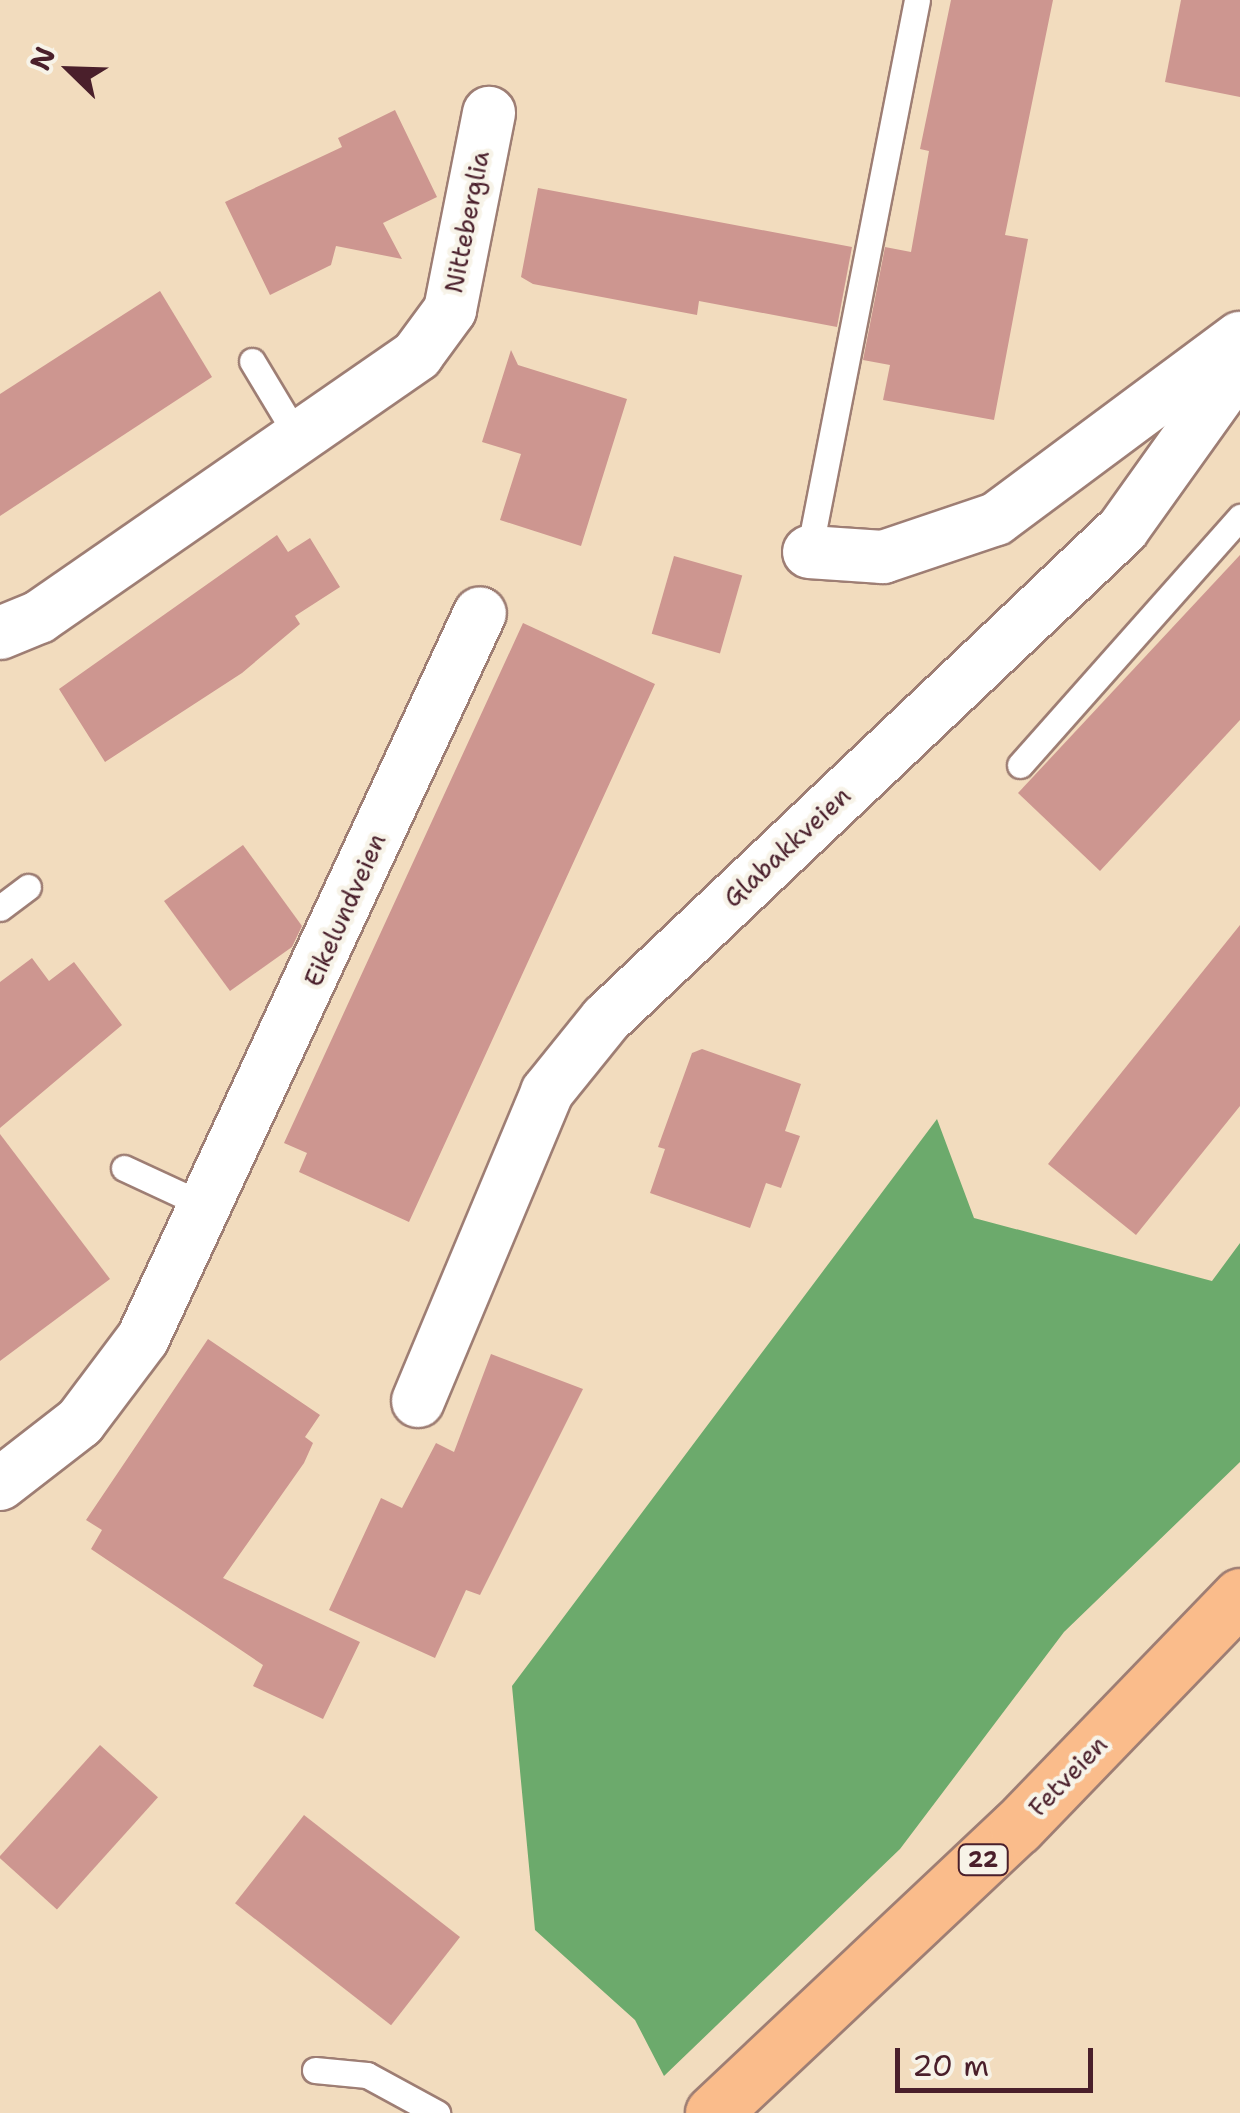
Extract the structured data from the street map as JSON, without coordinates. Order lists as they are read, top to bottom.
{
  "streets": {
    "highway": ["Fetveien", "22"],
    "street": ["Nitteberglia", "Glabakkveien", "Eikelundveien"]
  },
  "scale_bar": "20 m",
  "north": "top left"
}
